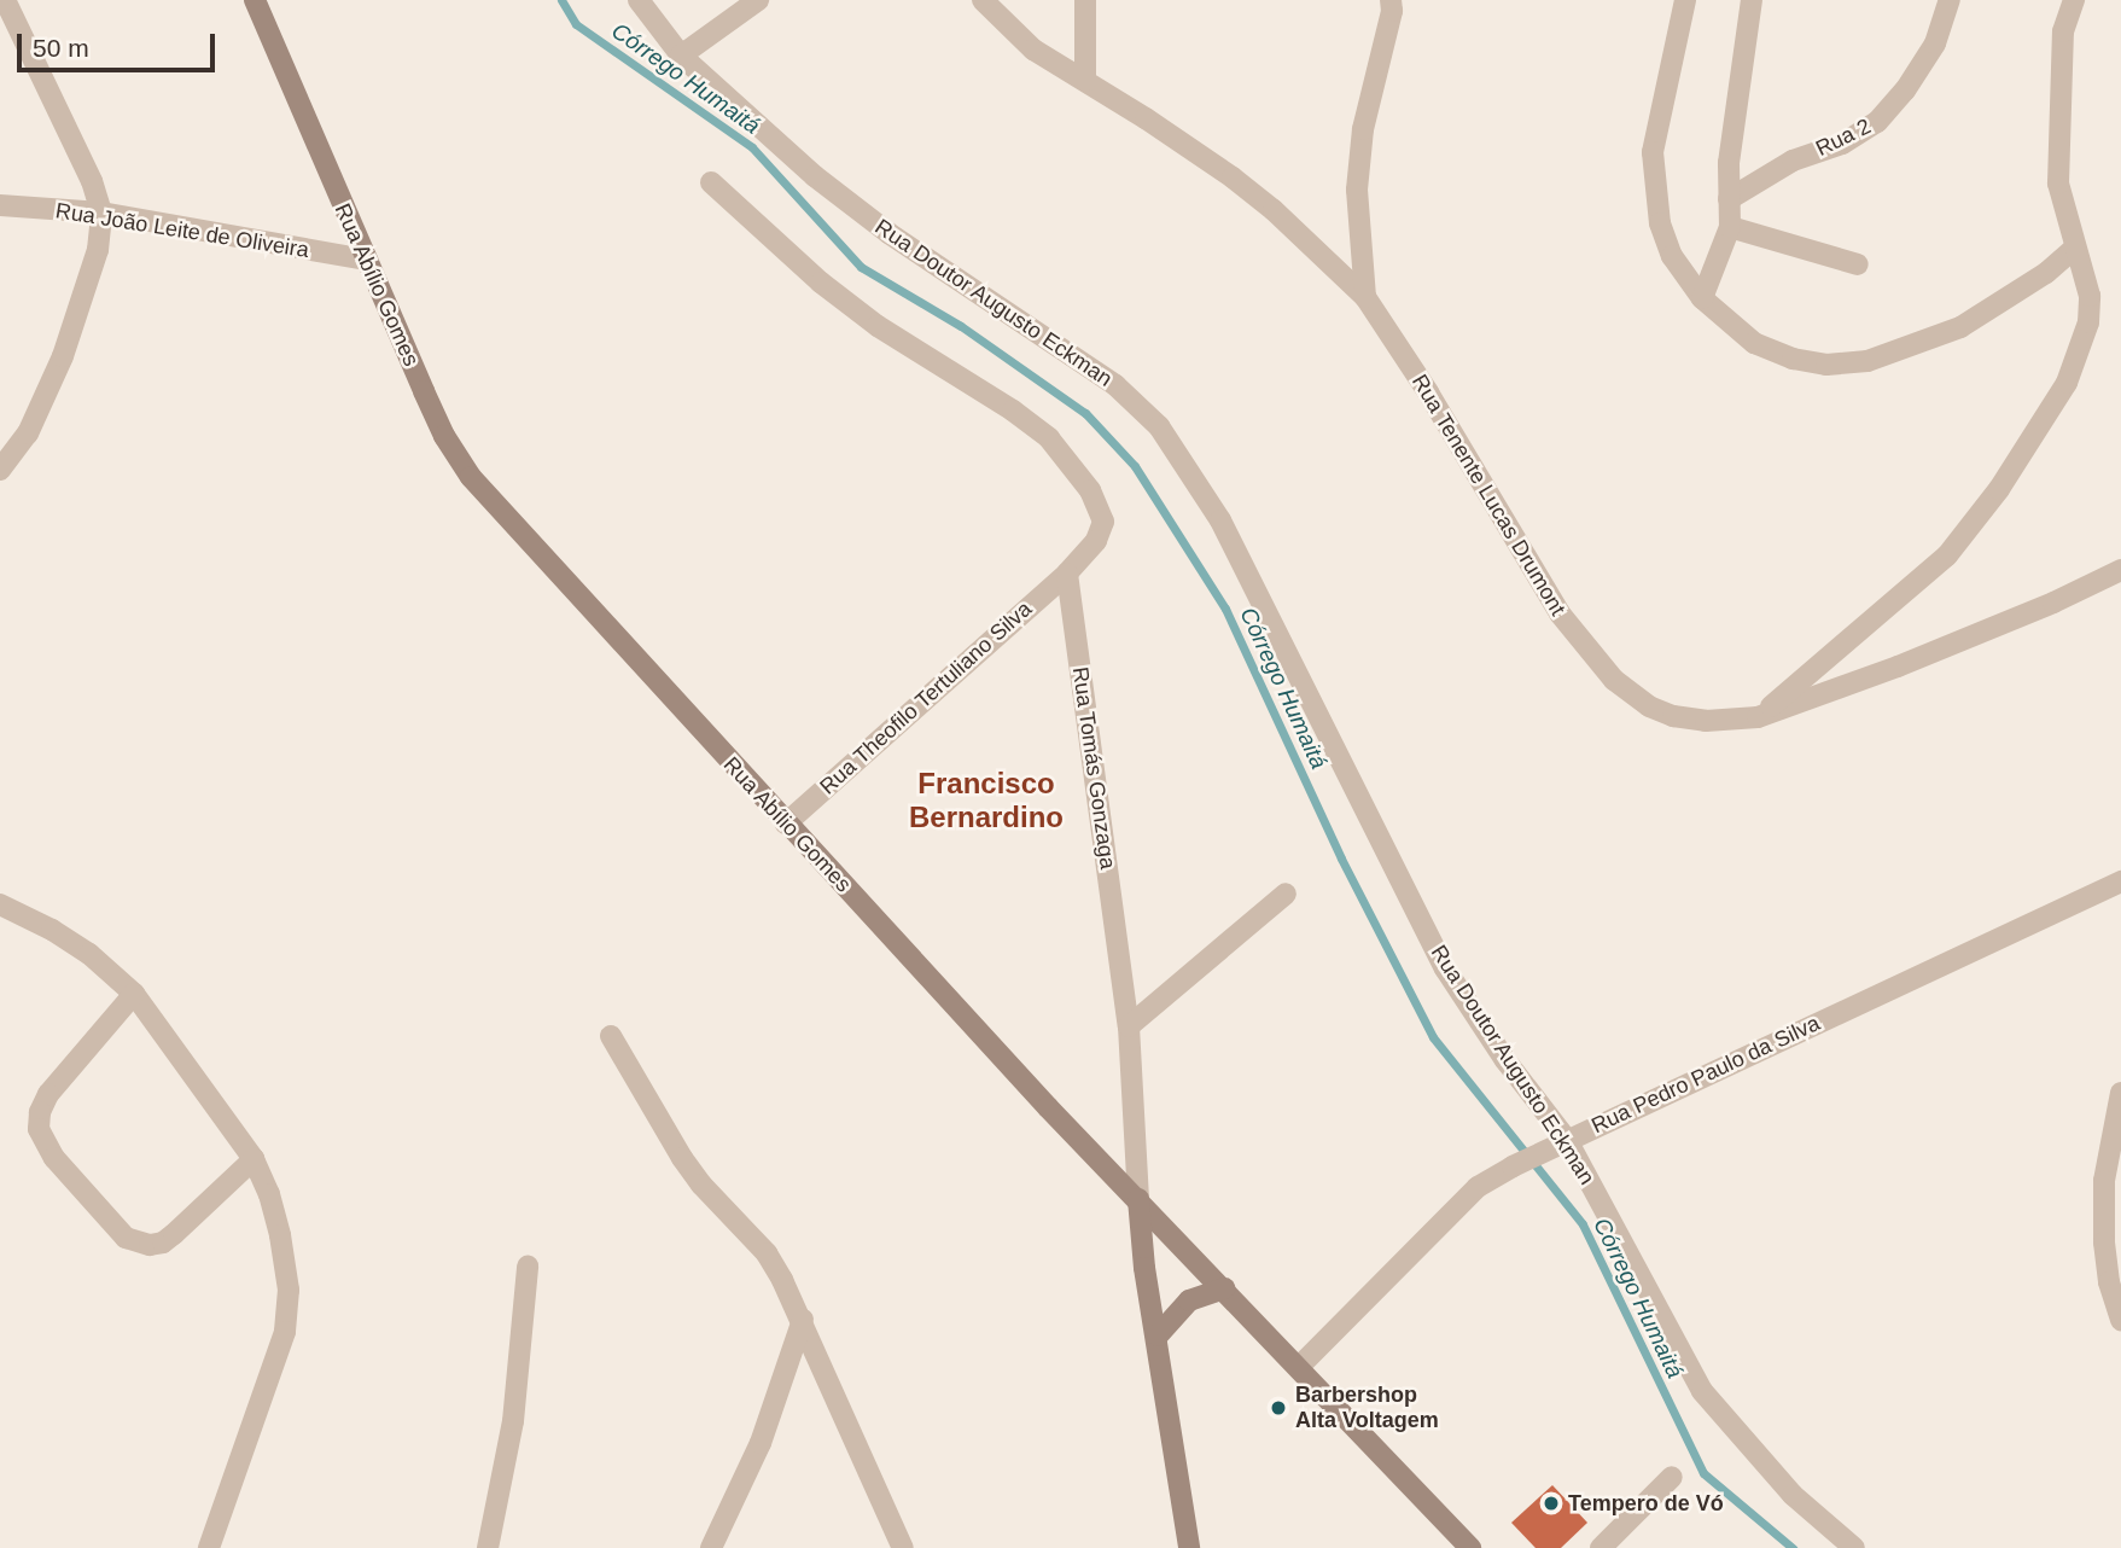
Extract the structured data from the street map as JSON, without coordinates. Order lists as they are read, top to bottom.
{
  "streets": {
    "street": [
      "Rua 2",
      "Rua João Leite de Oliveira",
      "Rua Abílio Gomes",
      "Rua Doutor Augusto Eckman",
      "Rua Tenente Lucas Drumont",
      "Rua Theofilo Tertuliano Silva",
      "Rua Tomás Gonzaga",
      "Rua Pedro Paulo da Silva"
    ]
  },
  "crossings": [
    ["Rua João Leite de Oliveira", "Rua Abílio Gomes"],
    ["Rua Abílio Gomes", "Rua Theofilo Tertuliano Silva"],
    ["Rua Abílio Gomes", "Rua Tomás Gonzaga"],
    ["Rua Abílio Gomes", "Rua Pedro Paulo da Silva"],
    ["Rua Doutor Augusto Eckman", "Rua Pedro Paulo da Silva"],
    ["Rua Theofilo Tertuliano Silva", "Rua Tomás Gonzaga"]
  ],
  "districts": ["Francisco Bernardino"],
  "water": ["Córrego Humaitá"],
  "places": ["Barbershop Alta Voltagem", "Tempero de Vó"],
  "scale_bar": "50 m"
}
